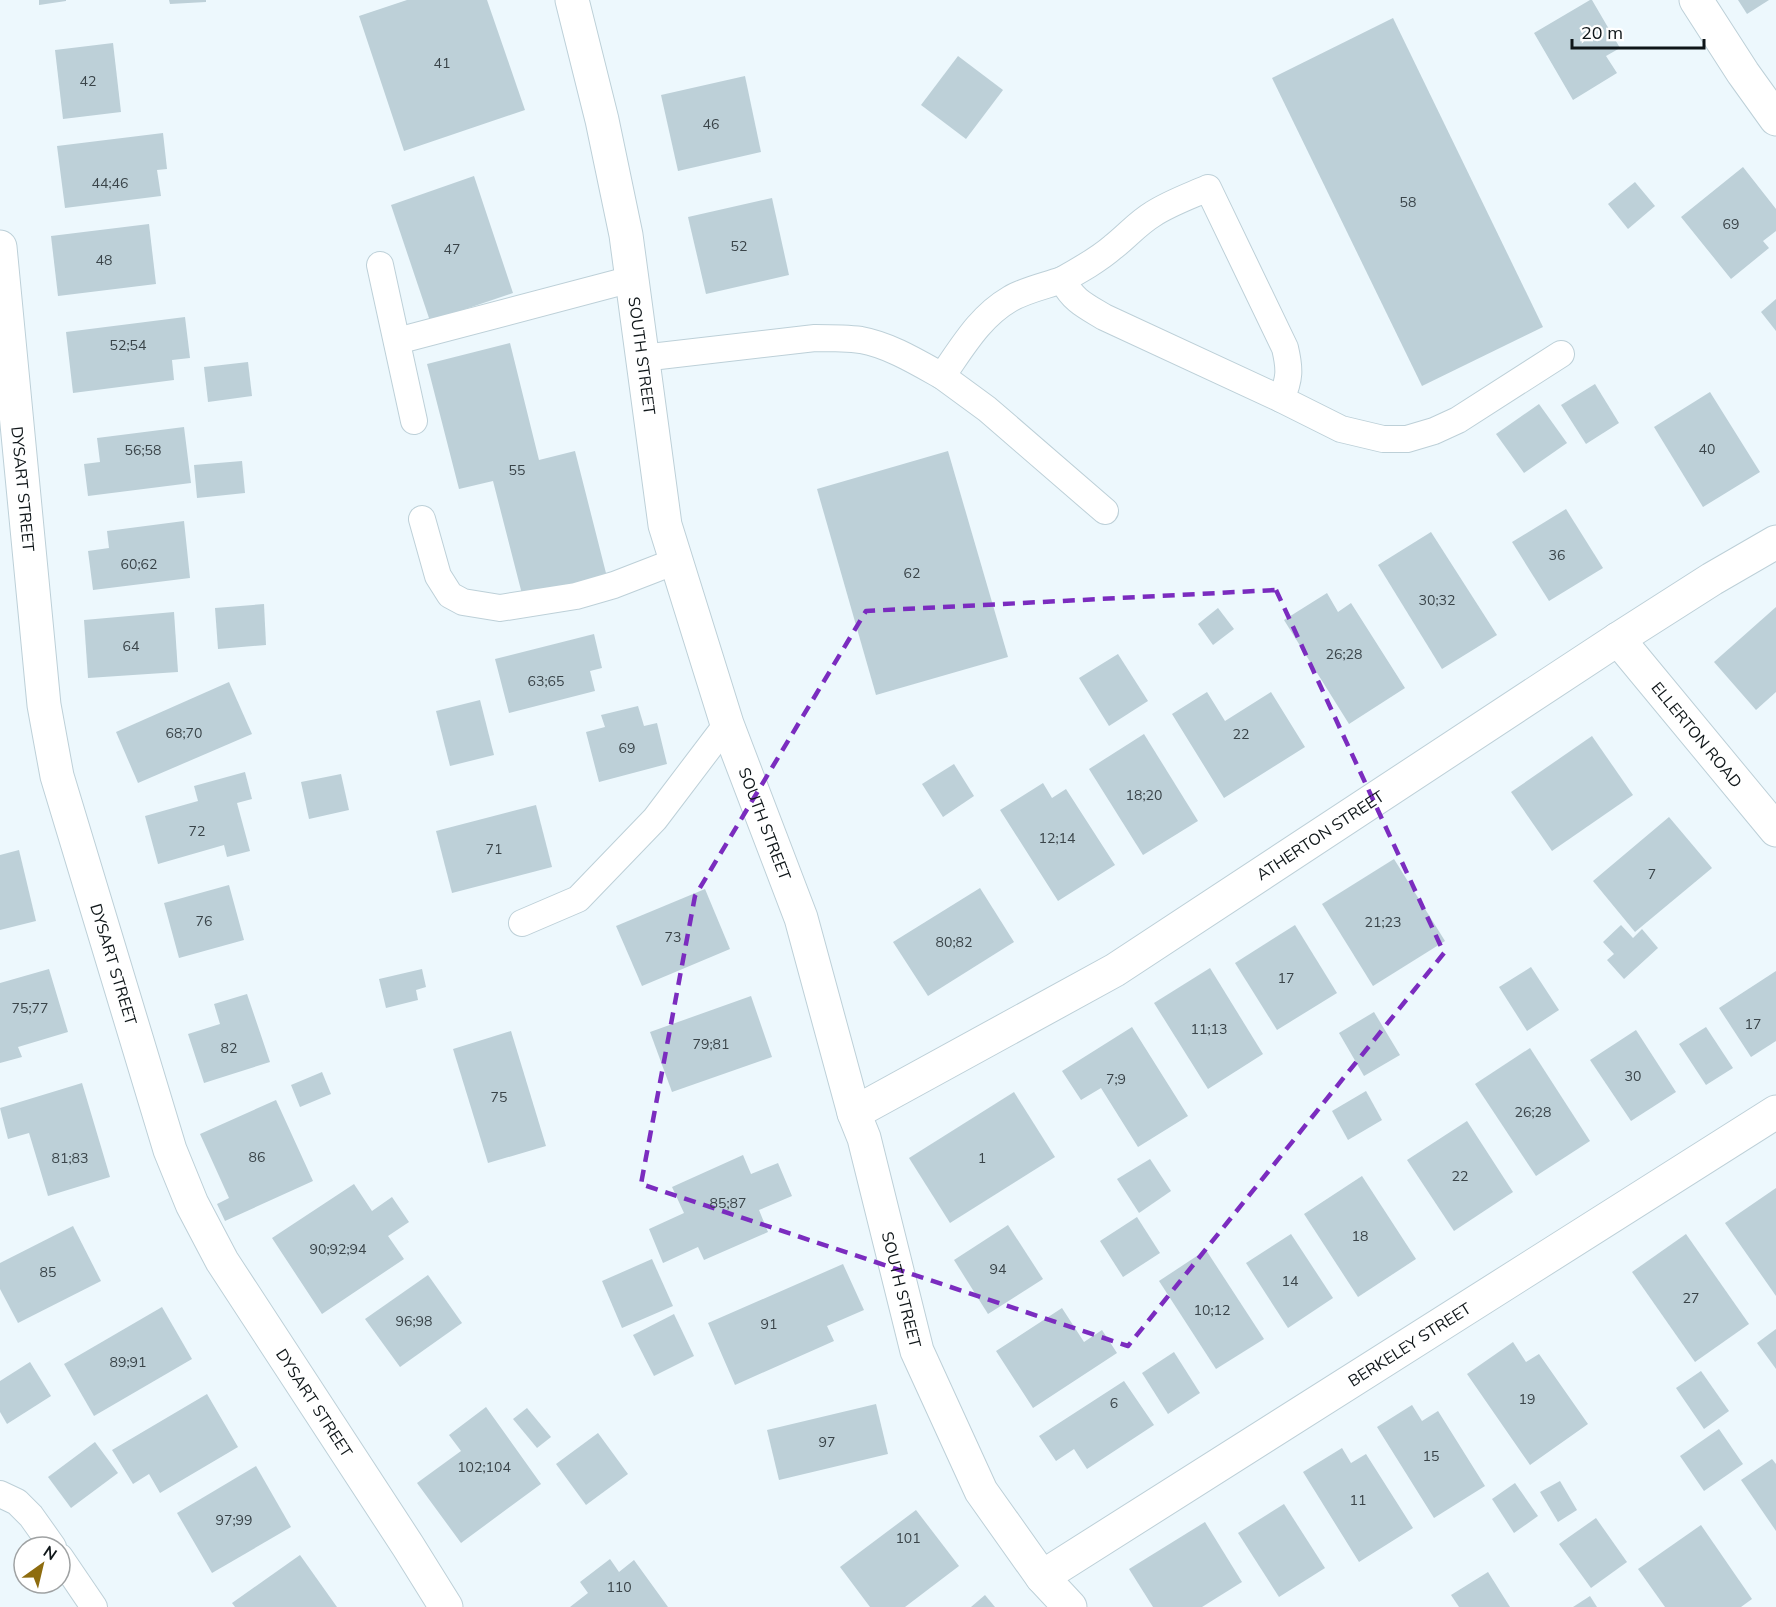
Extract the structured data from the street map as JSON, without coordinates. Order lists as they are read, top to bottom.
{
  "streets": {
    "street": [
      "SOUTH STREET",
      "DYSART STREET",
      "ELLERTON ROAD",
      "ATHERTON STREET",
      "BERKELEY STREET"
    ]
  },
  "crossings": [
    ["SOUTH STREET", "ATHERTON STREET"],
    ["SOUTH STREET", "BERKELEY STREET"],
    ["ELLERTON ROAD", "ATHERTON STREET"]
  ],
  "house_numbers": [
    "41",
    "42",
    "46",
    "44;46",
    "58",
    "69",
    "52",
    "47",
    "48",
    "52;54",
    "40",
    "56;58",
    "55",
    "36",
    "60;62",
    "62",
    "30;32",
    "64",
    "26;28",
    "63;65",
    "68;70",
    "22",
    "69",
    "18;20",
    "72",
    "12;14",
    "71",
    "7",
    "76",
    "21;23",
    "73",
    "80;82",
    "17",
    "75;77",
    "17",
    "11;13",
    "79;81",
    "82",
    "30",
    "7;9",
    "75",
    "26;28",
    "86",
    "81;83",
    "1",
    "22",
    "85;87",
    "18",
    "90;92;94",
    "94",
    "85",
    "14",
    "27",
    "10;12",
    "96;98",
    "91",
    "89;91",
    "19",
    "6",
    "97",
    "15",
    "102;104",
    "11",
    "97;99",
    "101",
    "110"
  ],
  "scale_bar": "20 m",
  "north": "top right"
}
